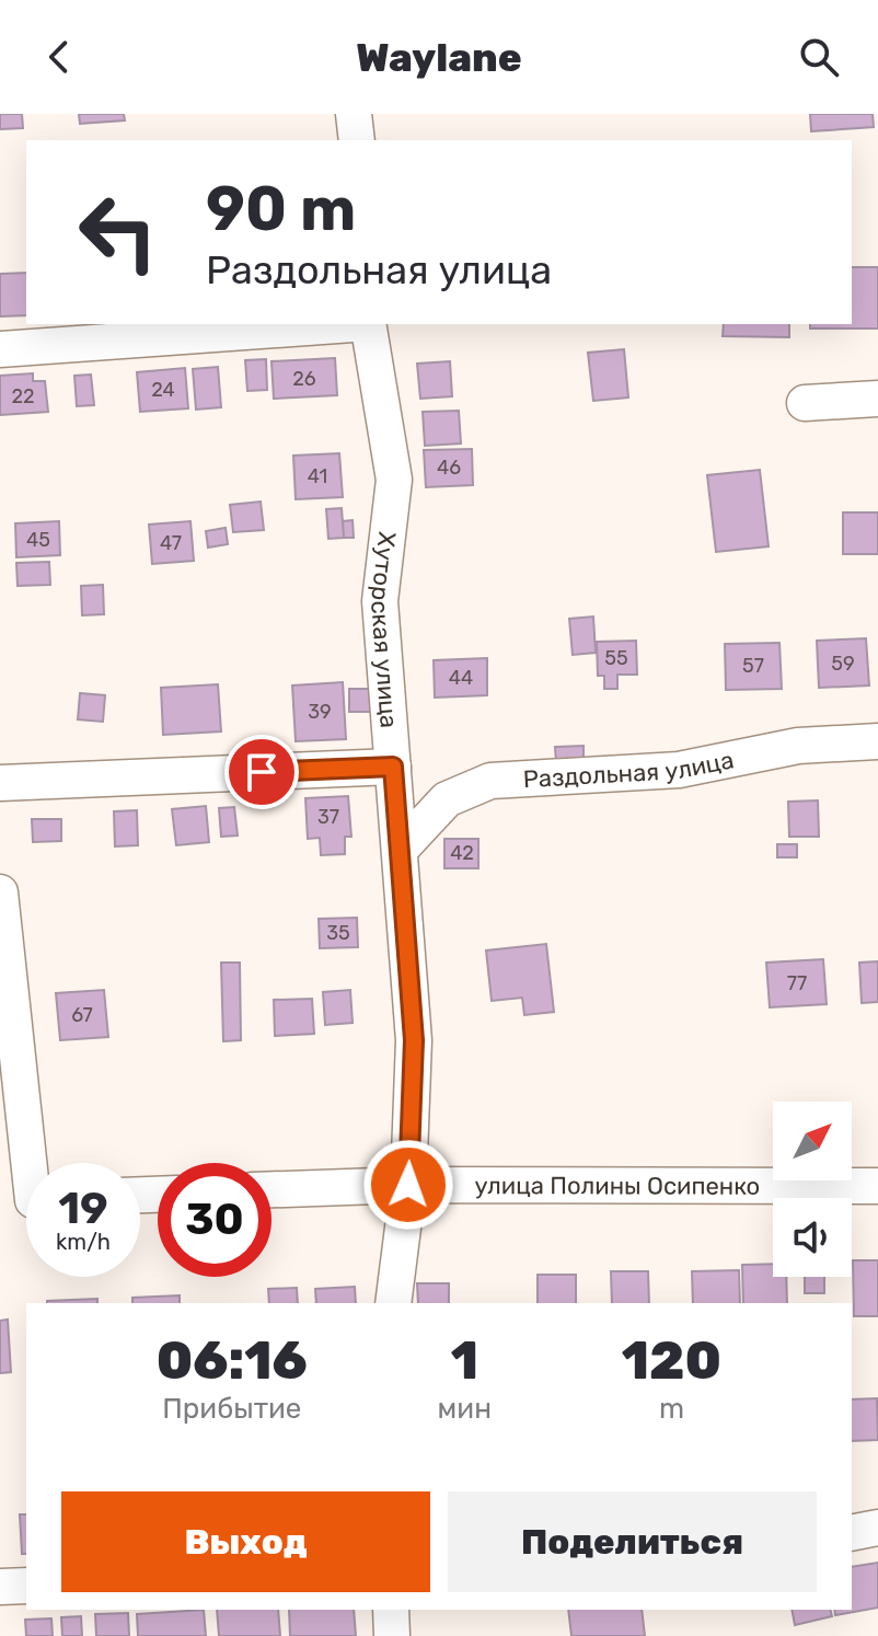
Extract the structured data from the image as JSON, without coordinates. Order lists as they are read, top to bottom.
{
  "streets": {
    "street": ["Хуторская улица", "Раздольная улица", "улица Полины Осипенко"]
  },
  "crossings": [
    ["Хуторская улица", "Раздольная улица"],
    ["Хуторская улица", "улица Полины Осипенко"]
  ],
  "house_numbers": [
    "26",
    "24",
    "22",
    "46",
    "41",
    "45",
    "47",
    "55",
    "59",
    "57",
    "44",
    "39",
    "37",
    "42",
    "35",
    "77",
    "67"
  ],
  "north": "top right",
  "page": {
    "header": "Waylane",
    "turn": ["90 m", "Раздольная улица"],
    "speed": "19 km/h",
    "limit": "30",
    "eta": [
      "06:16",
      "Прибытие",
      "1",
      "мин",
      "120",
      "m"
    ],
    "buttons": ["Выход", "Поделиться"]
  }
}
